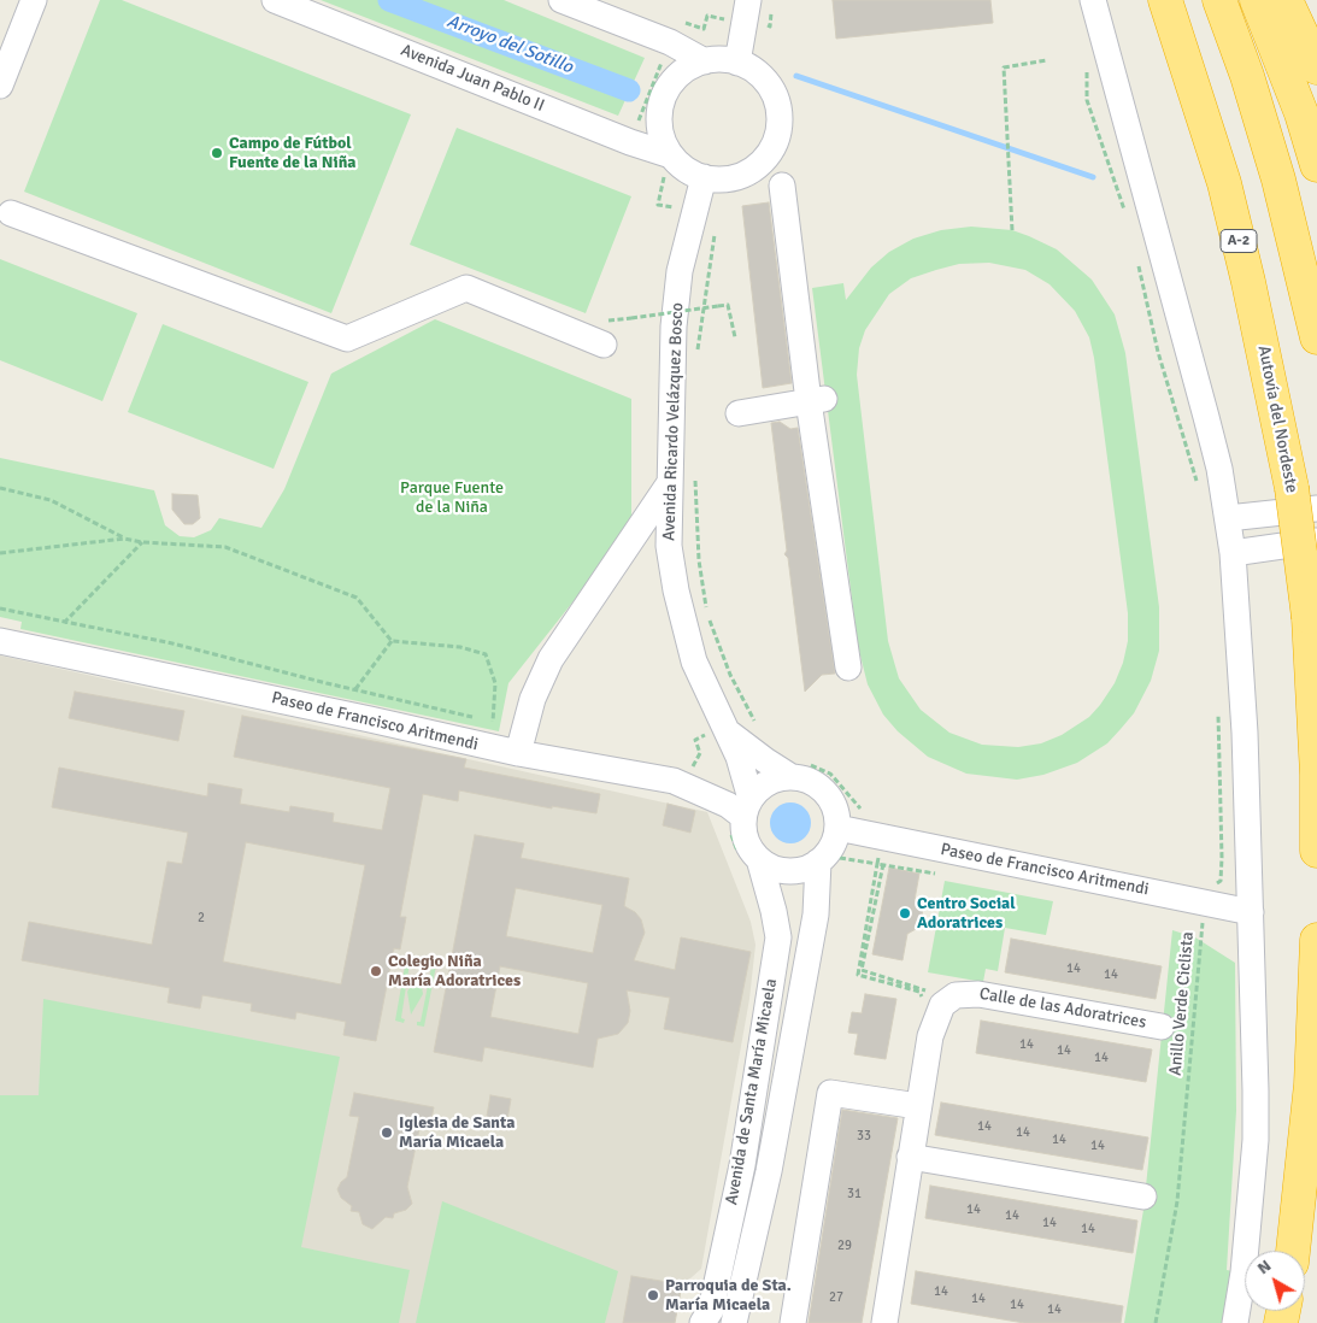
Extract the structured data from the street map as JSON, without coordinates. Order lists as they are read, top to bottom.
{
  "streets": {
    "highway": ["A-2", "Autovía del Nordeste"],
    "street": [
      "Avenida Juan Pablo II",
      "Avenida Ricardo Velázquez Bosco",
      "Paseo de Francisco Aritmendi",
      "Calle de las Adoratrices",
      "Avenida de Santa María Micaela"
    ],
    "path": ["Anillo Verde Ciclista"]
  },
  "crossings": [
    ["Avenida Juan Pablo II", "Avenida Ricardo Velázquez Bosco"],
    ["Avenida Ricardo Velázquez Bosco", "Paseo de Francisco Aritmendi"],
    ["Avenida Ricardo Velázquez Bosco", "Avenida de Santa María Micaela"],
    ["Paseo de Francisco Aritmendi", "Anillo Verde Ciclista"],
    ["Paseo de Francisco Aritmendi", "Avenida de Santa María Micaela"]
  ],
  "water": ["Arroyo del Sotillo"],
  "parks": ["Parque Fuente de la Niña"],
  "places": [
    "Campo de Fútbol Fuente de la Niña",
    "Centro Social Adoratrices",
    "Colegio Niña María Adoratrices",
    "Iglesia de Santa María Micaela",
    "Parroquia de Sta. María Micaela"
  ],
  "house_numbers": [
    "2",
    "14",
    "14",
    "14",
    "14",
    "14",
    "14",
    "14",
    "33",
    "14",
    "14",
    "31",
    "14",
    "14",
    "14",
    "14",
    "29",
    "14",
    "27",
    "14",
    "14",
    "14"
  ],
  "north": "top left"
}
